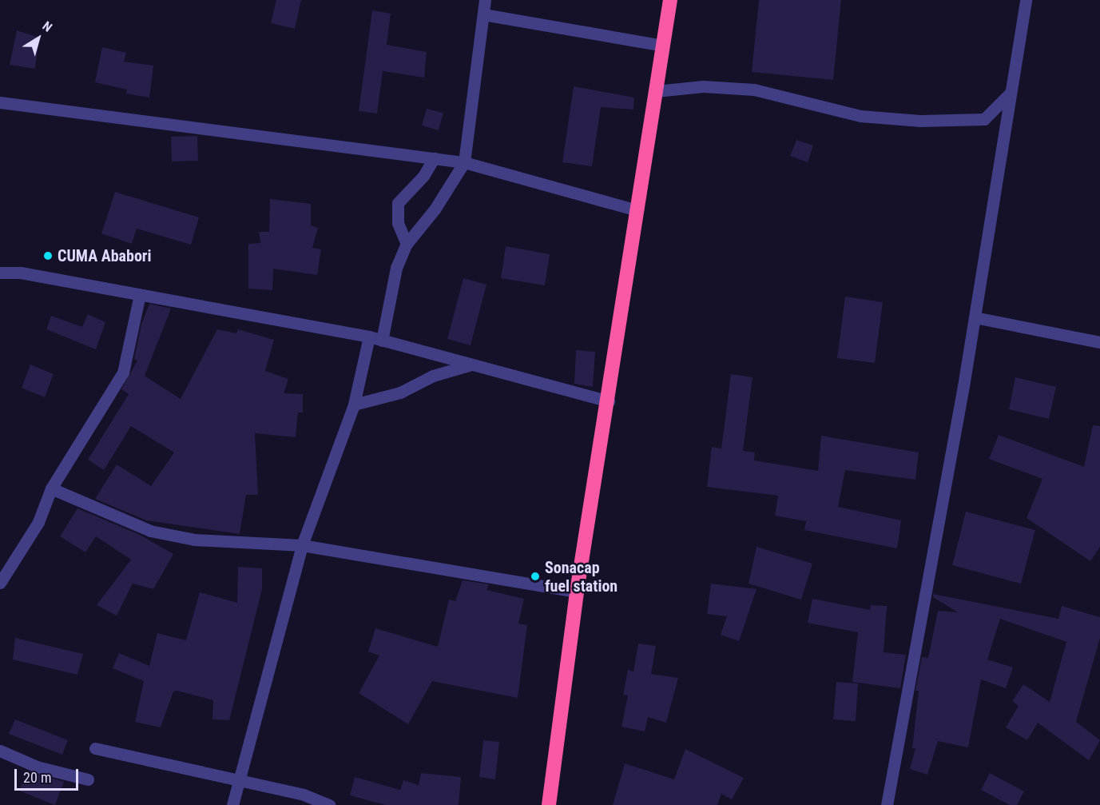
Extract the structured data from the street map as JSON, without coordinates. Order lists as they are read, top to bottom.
{
  "places": ["CUMA Ababori", "Sonacap fuel station"],
  "scale_bar": "20 m",
  "north": "top right"
}
